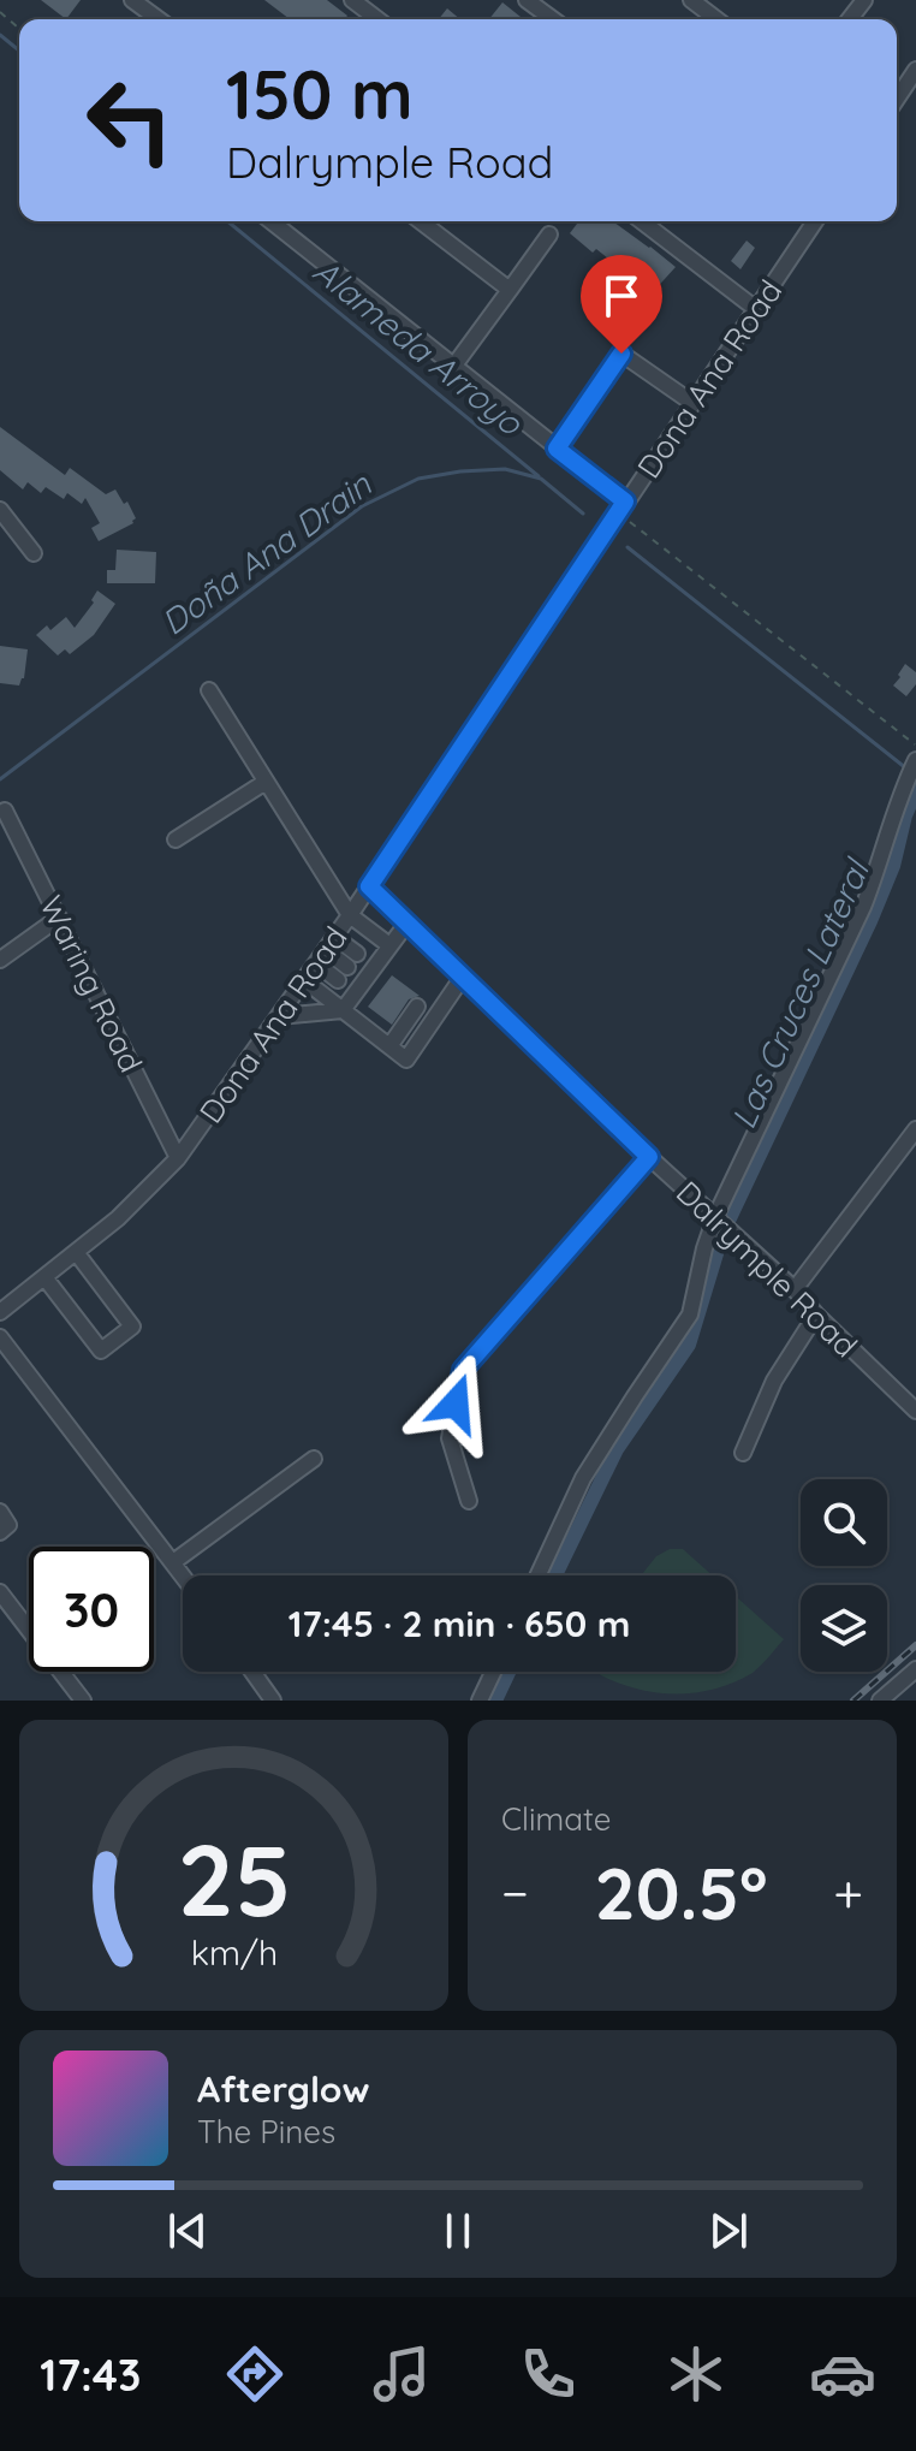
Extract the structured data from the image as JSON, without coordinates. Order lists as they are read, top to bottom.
{
  "streets": {
    "street": ["Dona Ana Road", "Waring Road", "Dalrymple Road"]
  },
  "crossings": [
    ["Dona Ana Road", "Waring Road"],
    ["Dona Ana Road", "Dalrymple Road"]
  ],
  "water": ["Alameda Arroyo", "Doña Ana Drain", "Las Cruces Lateral"],
  "page": {
    "turn": ["150 m", "Dalrymple Road"],
    "limit": "30",
    "trip": "17:45 · 2 min · 650 m",
    "tile": "Climate",
    "heat": ["−", "20.5°", "+"],
    "song": ["Afterglow", "The Pines"],
    "tabs": "17:43",
    "gauge": ["25", "km/h"]
  }
}
